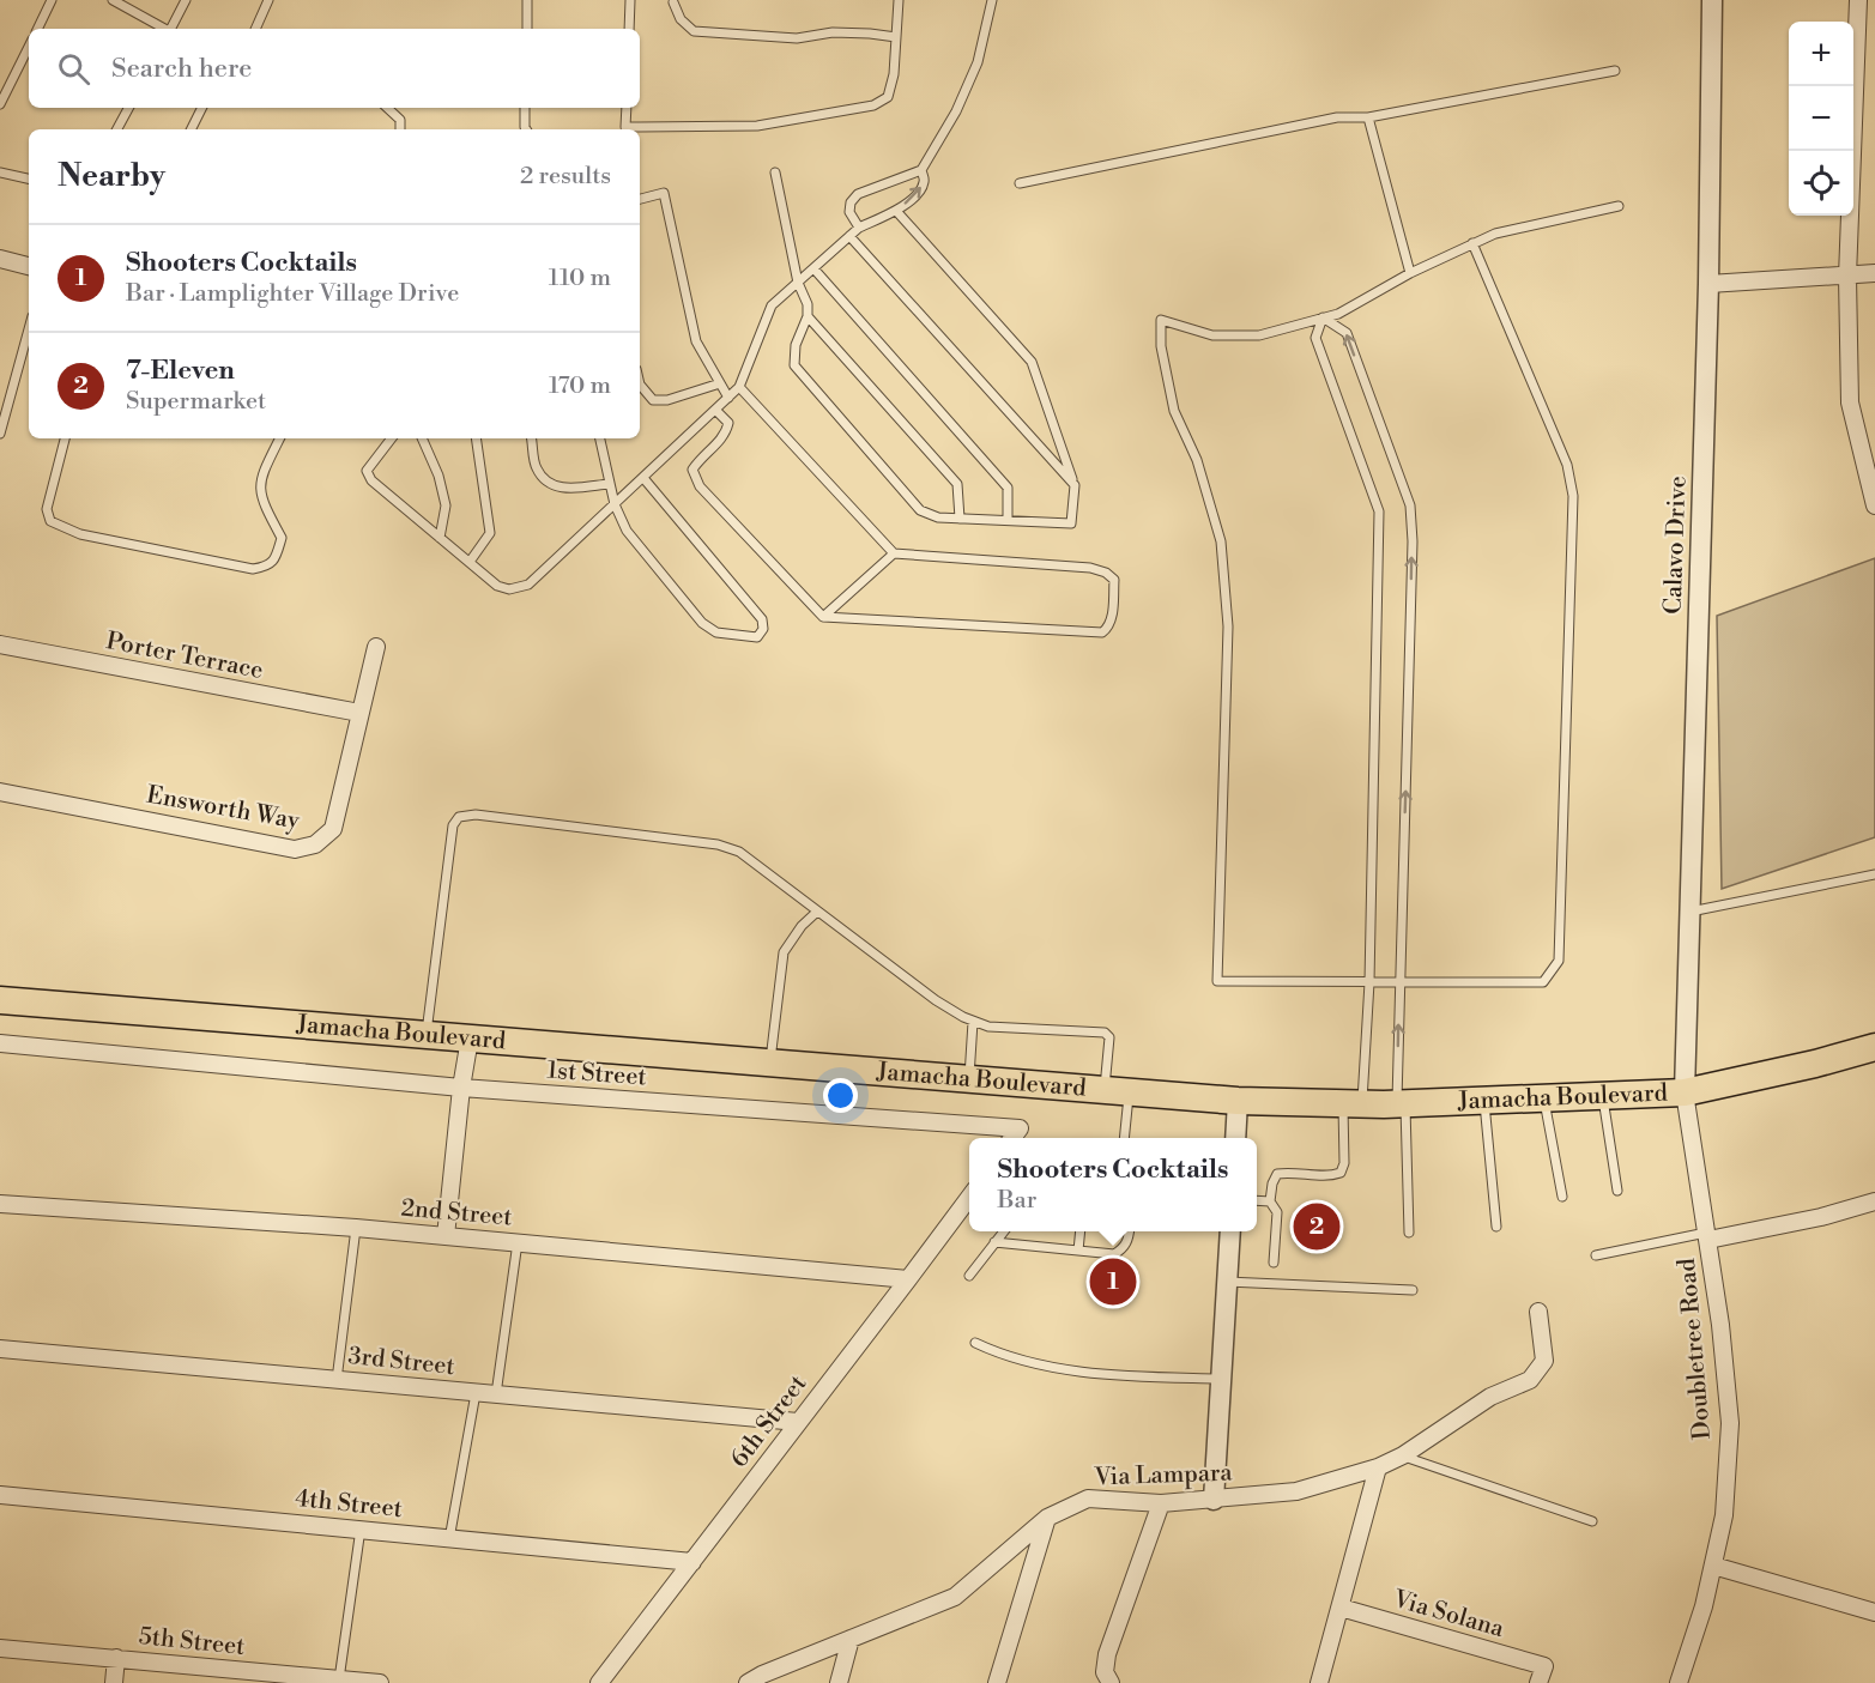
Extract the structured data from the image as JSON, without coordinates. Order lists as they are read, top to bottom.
{
  "streets": {
    "main road": ["Jamacha Boulevard"],
    "street": [
      "Calavo Drive",
      "Porter Terrace",
      "Ensworth Way",
      "1st Street",
      "2nd Street",
      "Doubletree Road",
      "3rd Street",
      "6th Street",
      "Via Lampara",
      "4th Street",
      "Via Solana",
      "5th Street"
    ]
  },
  "crossings": [
    ["Calavo Drive", "Jamacha Boulevard"],
    ["Calavo Drive", "Doubletree Road"],
    ["Porter Terrace", "Ensworth Way"],
    ["Jamacha Boulevard", "Doubletree Road"],
    ["2nd Street", "6th Street"],
    ["3rd Street", "6th Street"],
    ["6th Street", "4th Street"]
  ],
  "page": {
    "map_buttons": ["+", "−"],
    "search": "Search here",
    "heading": ["Nearby", "2 results"],
    "list": [
      {
        "mark": "1",
        "name": "Shooters Cocktails",
        "note": "Bar · Lamplighter Village Drive",
        "value": "110 m"
      },
      {
        "mark": "2",
        "name": "7-Eleven",
        "note": "Supermarket",
        "value": "170 m"
      }
    ],
    "popup": ["Shooters Cocktails", "Bar"],
    "pins": ["2", "1"]
  }
}
